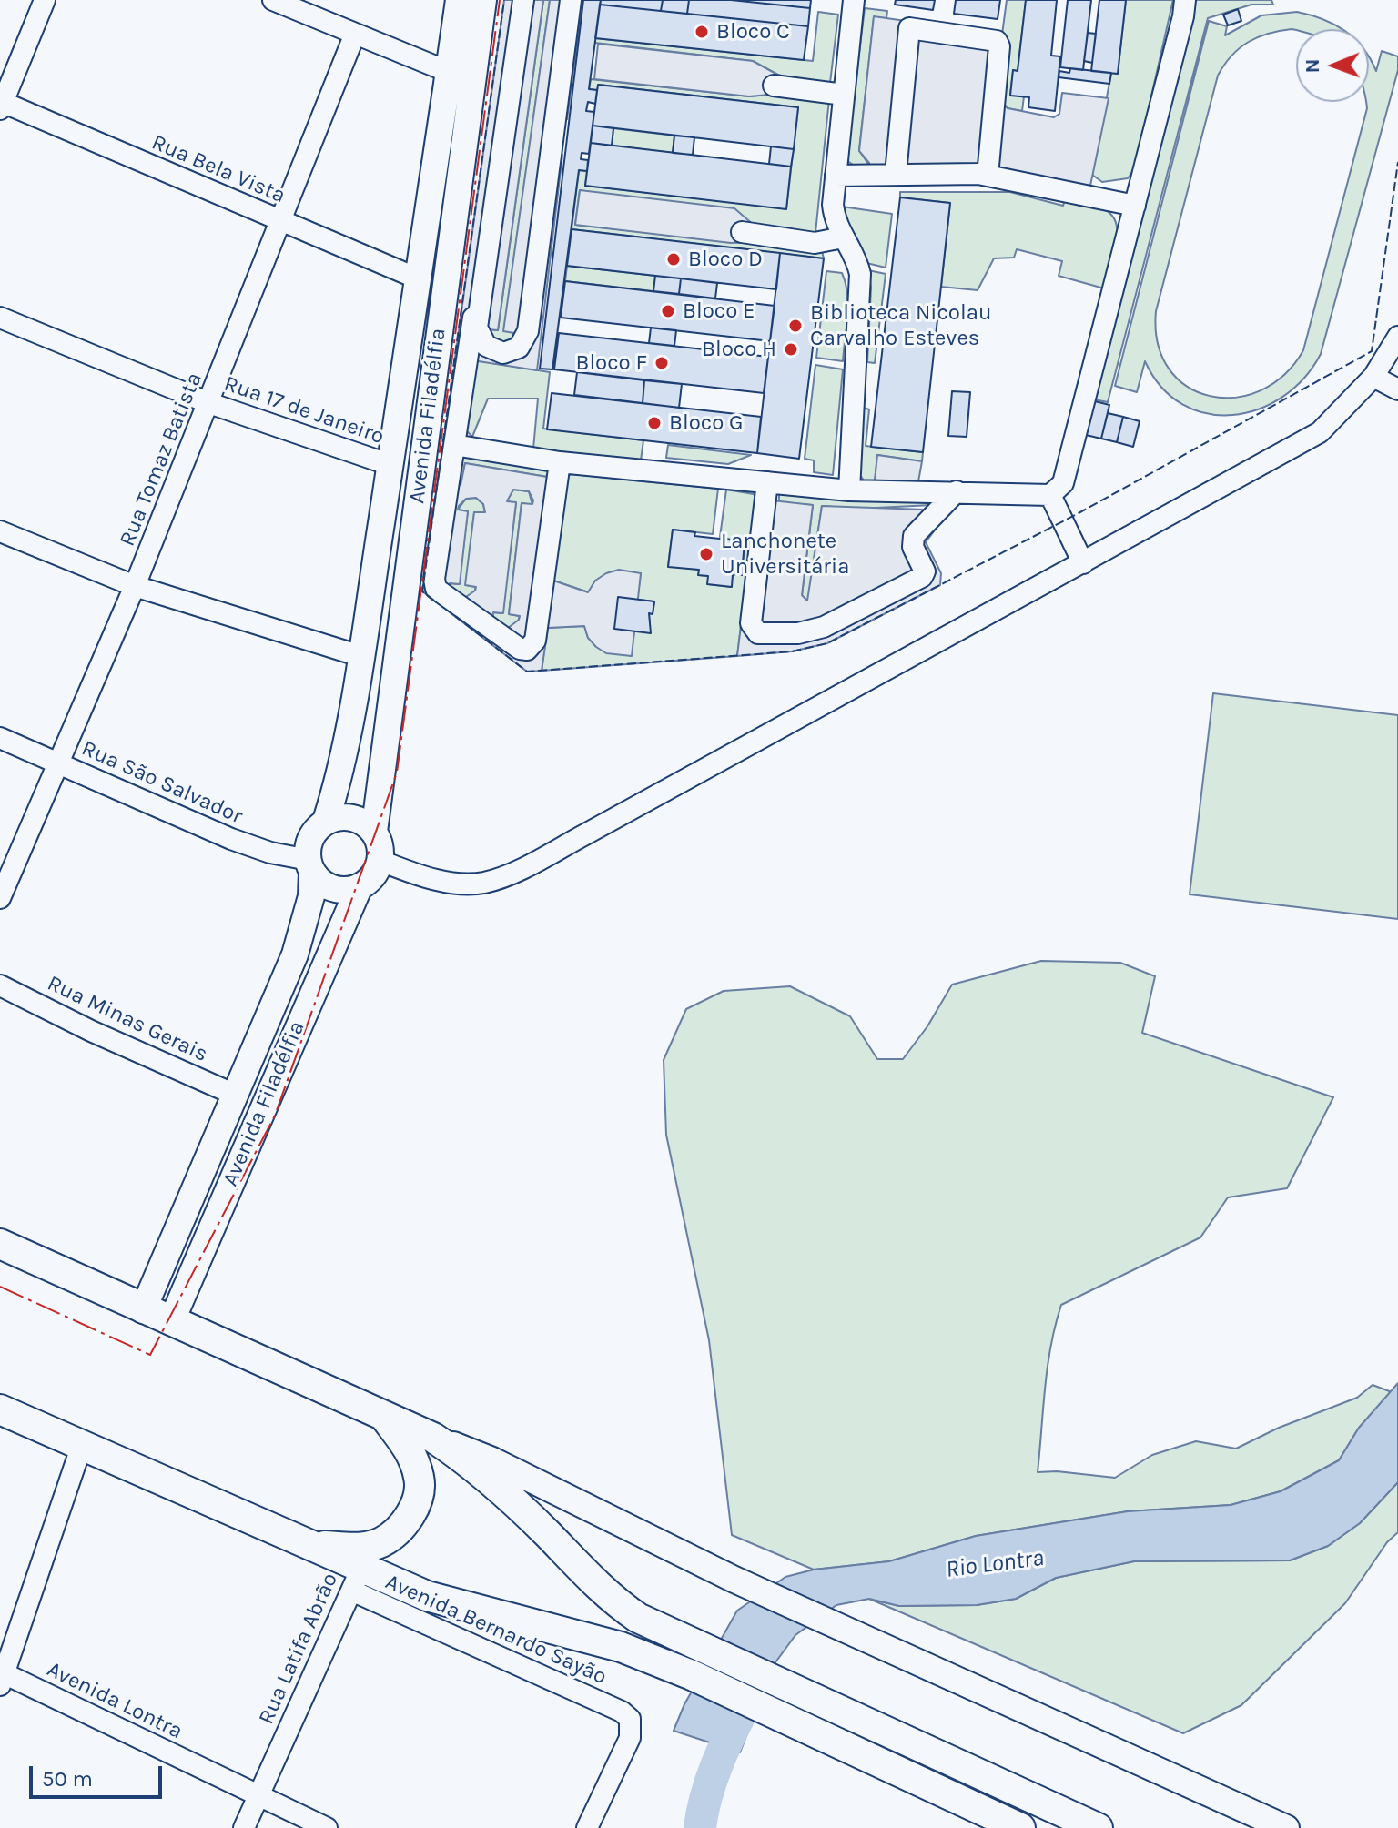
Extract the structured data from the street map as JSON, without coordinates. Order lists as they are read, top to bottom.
{
  "streets": {
    "main road": ["Avenida Filadélfia"],
    "street": [
      "Rua Bela Vista",
      "Rua 17 de Janeiro",
      "Rua Tomaz Batista",
      "Rua São Salvador",
      "Rua Minas Gerais",
      "Avenida Bernardo Sayão",
      "Rua Latifa Abrão",
      "Avenida Lontra"
    ]
  },
  "crossings": [
    ["Rua Bela Vista", "Avenida Filadélfia"],
    ["Rua Bela Vista", "Rua Tomaz Batista"],
    ["Rua 17 de Janeiro", "Avenida Filadélfia"],
    ["Rua 17 de Janeiro", "Rua Tomaz Batista"],
    ["Avenida Filadélfia", "Rua São Salvador"],
    ["Avenida Filadélfia", "Rua Minas Gerais"],
    ["Rua Tomaz Batista", "Rua São Salvador"],
    ["Avenida Bernardo Sayão", "Rua Latifa Abrão"],
    ["Rua Latifa Abrão", "Avenida Lontra"]
  ],
  "water": ["Rio Lontra"],
  "places": [
    "Bloco C",
    "Bloco D",
    "Bloco E",
    "Biblioteca Nicolau Carvalho Esteves",
    "Bloco H",
    "Bloco F",
    "Bloco G",
    "Lanchonete Universitária"
  ],
  "scale_bar": "50 m",
  "north": "left"
}
